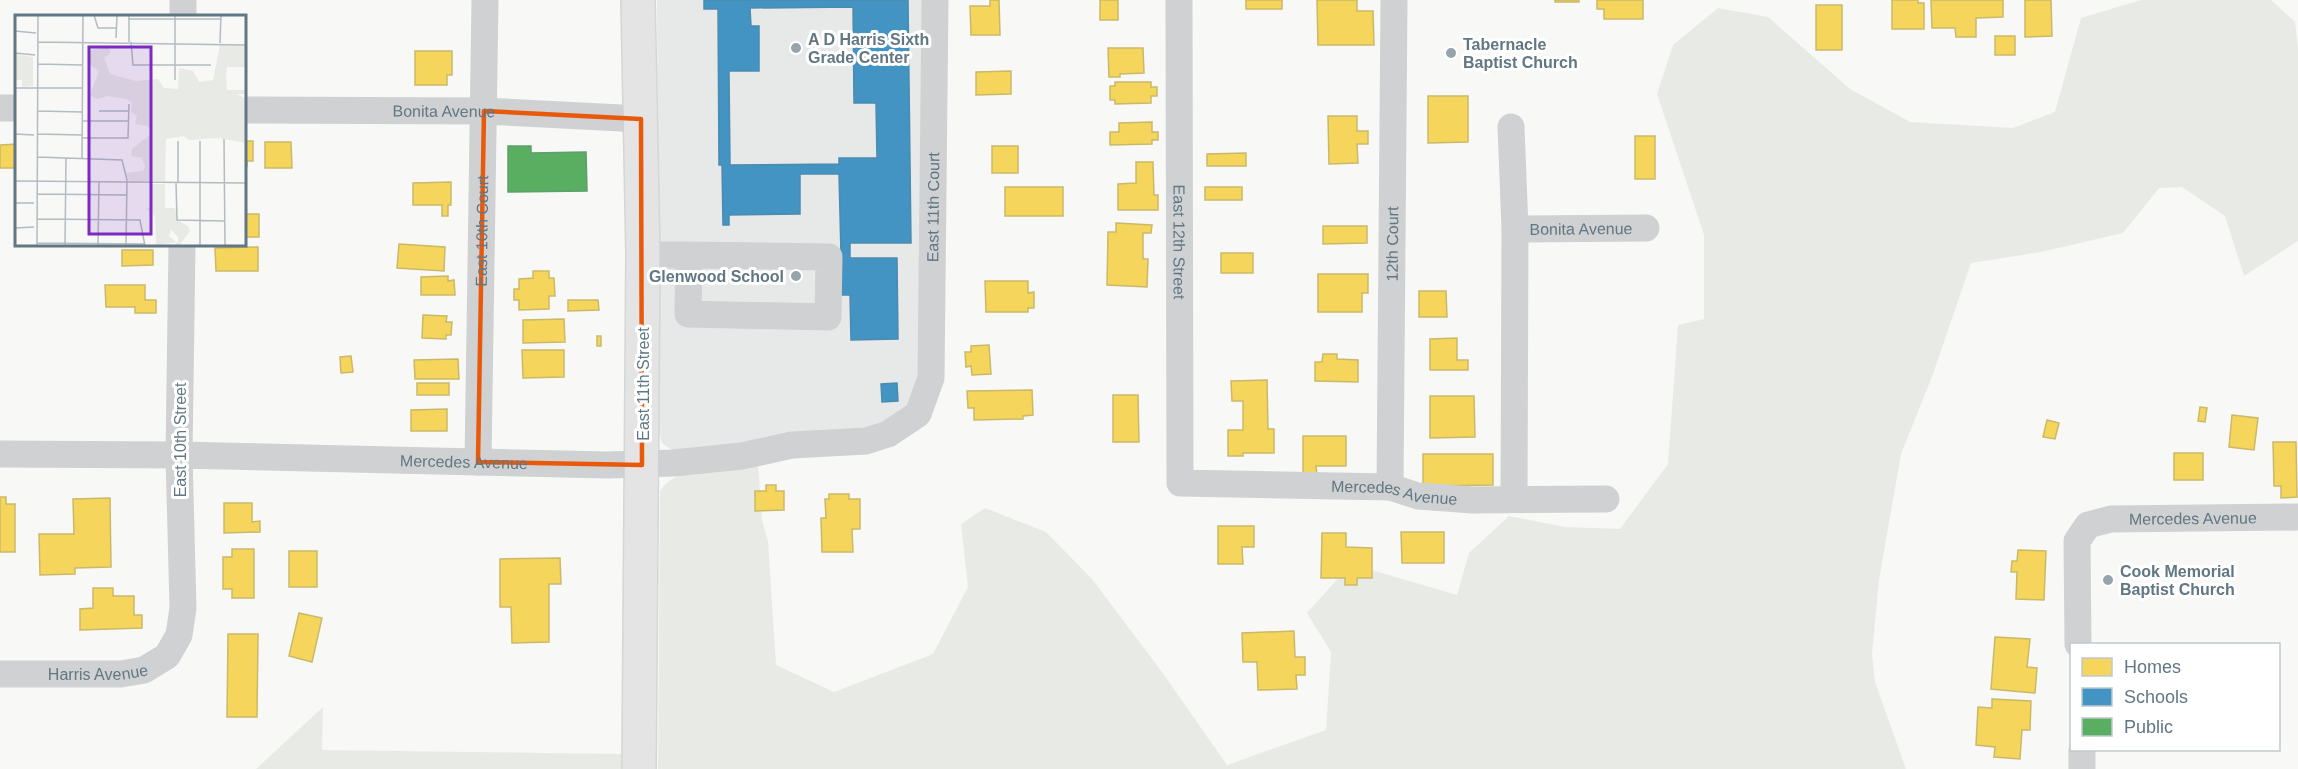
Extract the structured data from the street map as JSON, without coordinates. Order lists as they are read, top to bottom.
{
  "streets": {
    "main road": ["East 11th Street"],
    "street": [
      "Bonita Avenue",
      "East 11th Court",
      "East 10th Court",
      "East 12th Street",
      "12th Court",
      "East 10th Street",
      "Mercedes Avenue",
      "Harris Avenue"
    ]
  },
  "crossings": [
    ["Bonita Avenue", "East 10th Court"],
    ["Bonita Avenue", "East 11th Street"],
    ["East 11th Court", "Mercedes Avenue"],
    ["East 10th Court", "Mercedes Avenue"],
    ["East 12th Street", "Mercedes Avenue"],
    ["12th Court", "Mercedes Avenue"],
    ["East 11th Street", "Mercedes Avenue"],
    ["East 10th Street", "Mercedes Avenue"],
    ["East 10th Street", "Harris Avenue"]
  ],
  "places": [
    "A D Harris Sixth Grade Center",
    "Tabernacle Baptist Church",
    "Glenwood School",
    "Cook Memorial Baptist Church"
  ],
  "legend": ["Homes", "Schools", "Public"]
}
